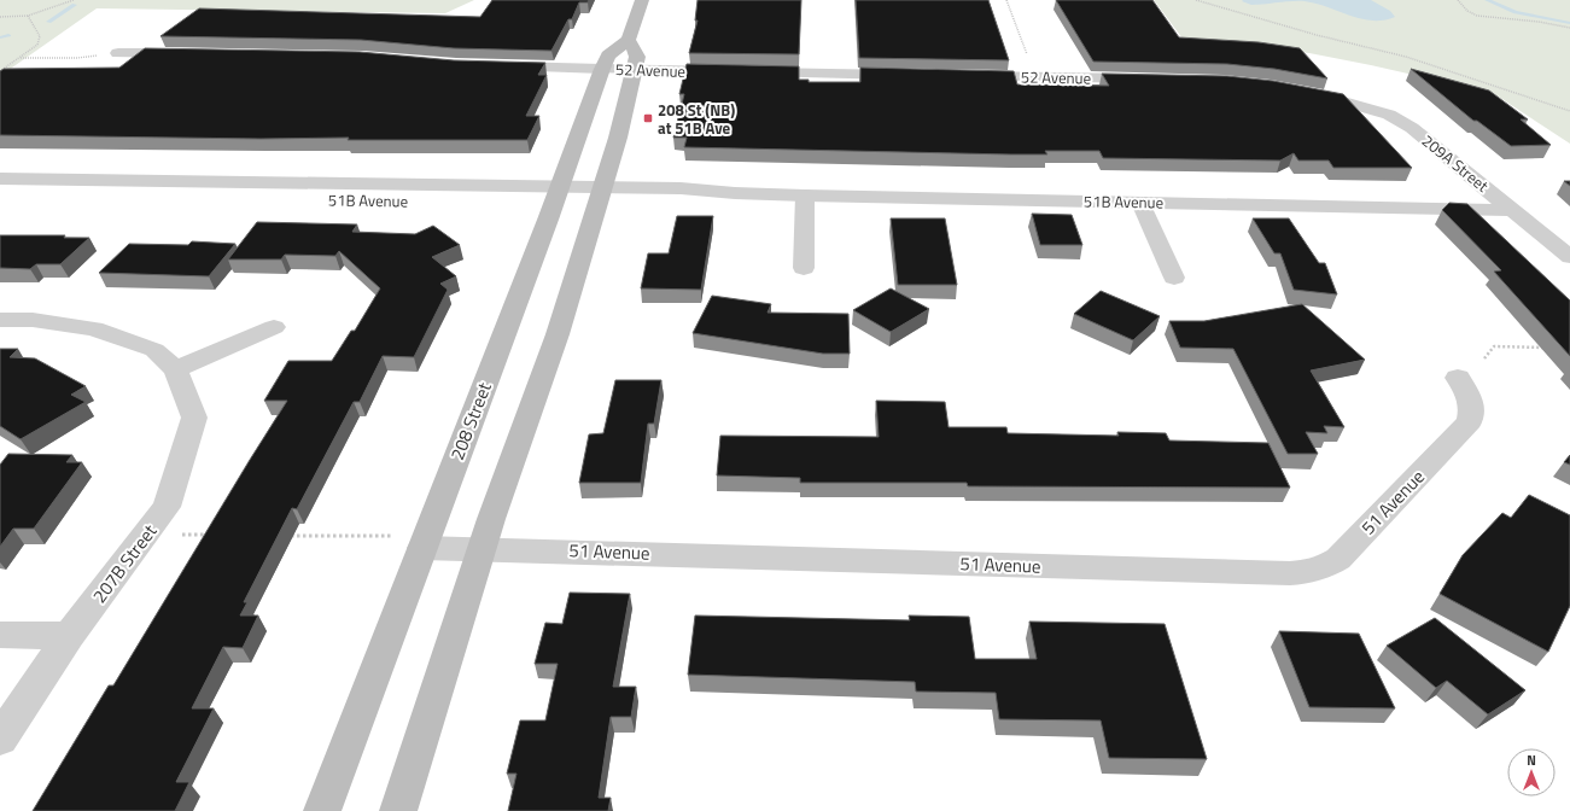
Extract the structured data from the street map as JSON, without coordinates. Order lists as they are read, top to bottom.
{
  "streets": {
    "main road": ["208 Street"],
    "street": [
      "52 Avenue",
      "209A Street",
      "51B Avenue",
      "51 Avenue",
      "207B Street"
    ]
  },
  "crossings": [
    ["52 Avenue", "208 Street"],
    ["209A Street", "51B Avenue"],
    ["51B Avenue", "208 Street"],
    ["208 Street", "51 Avenue"]
  ],
  "places": {
    "transit": ["208 St (NB) at 51B Ave"]
  },
  "north": "top"
}
